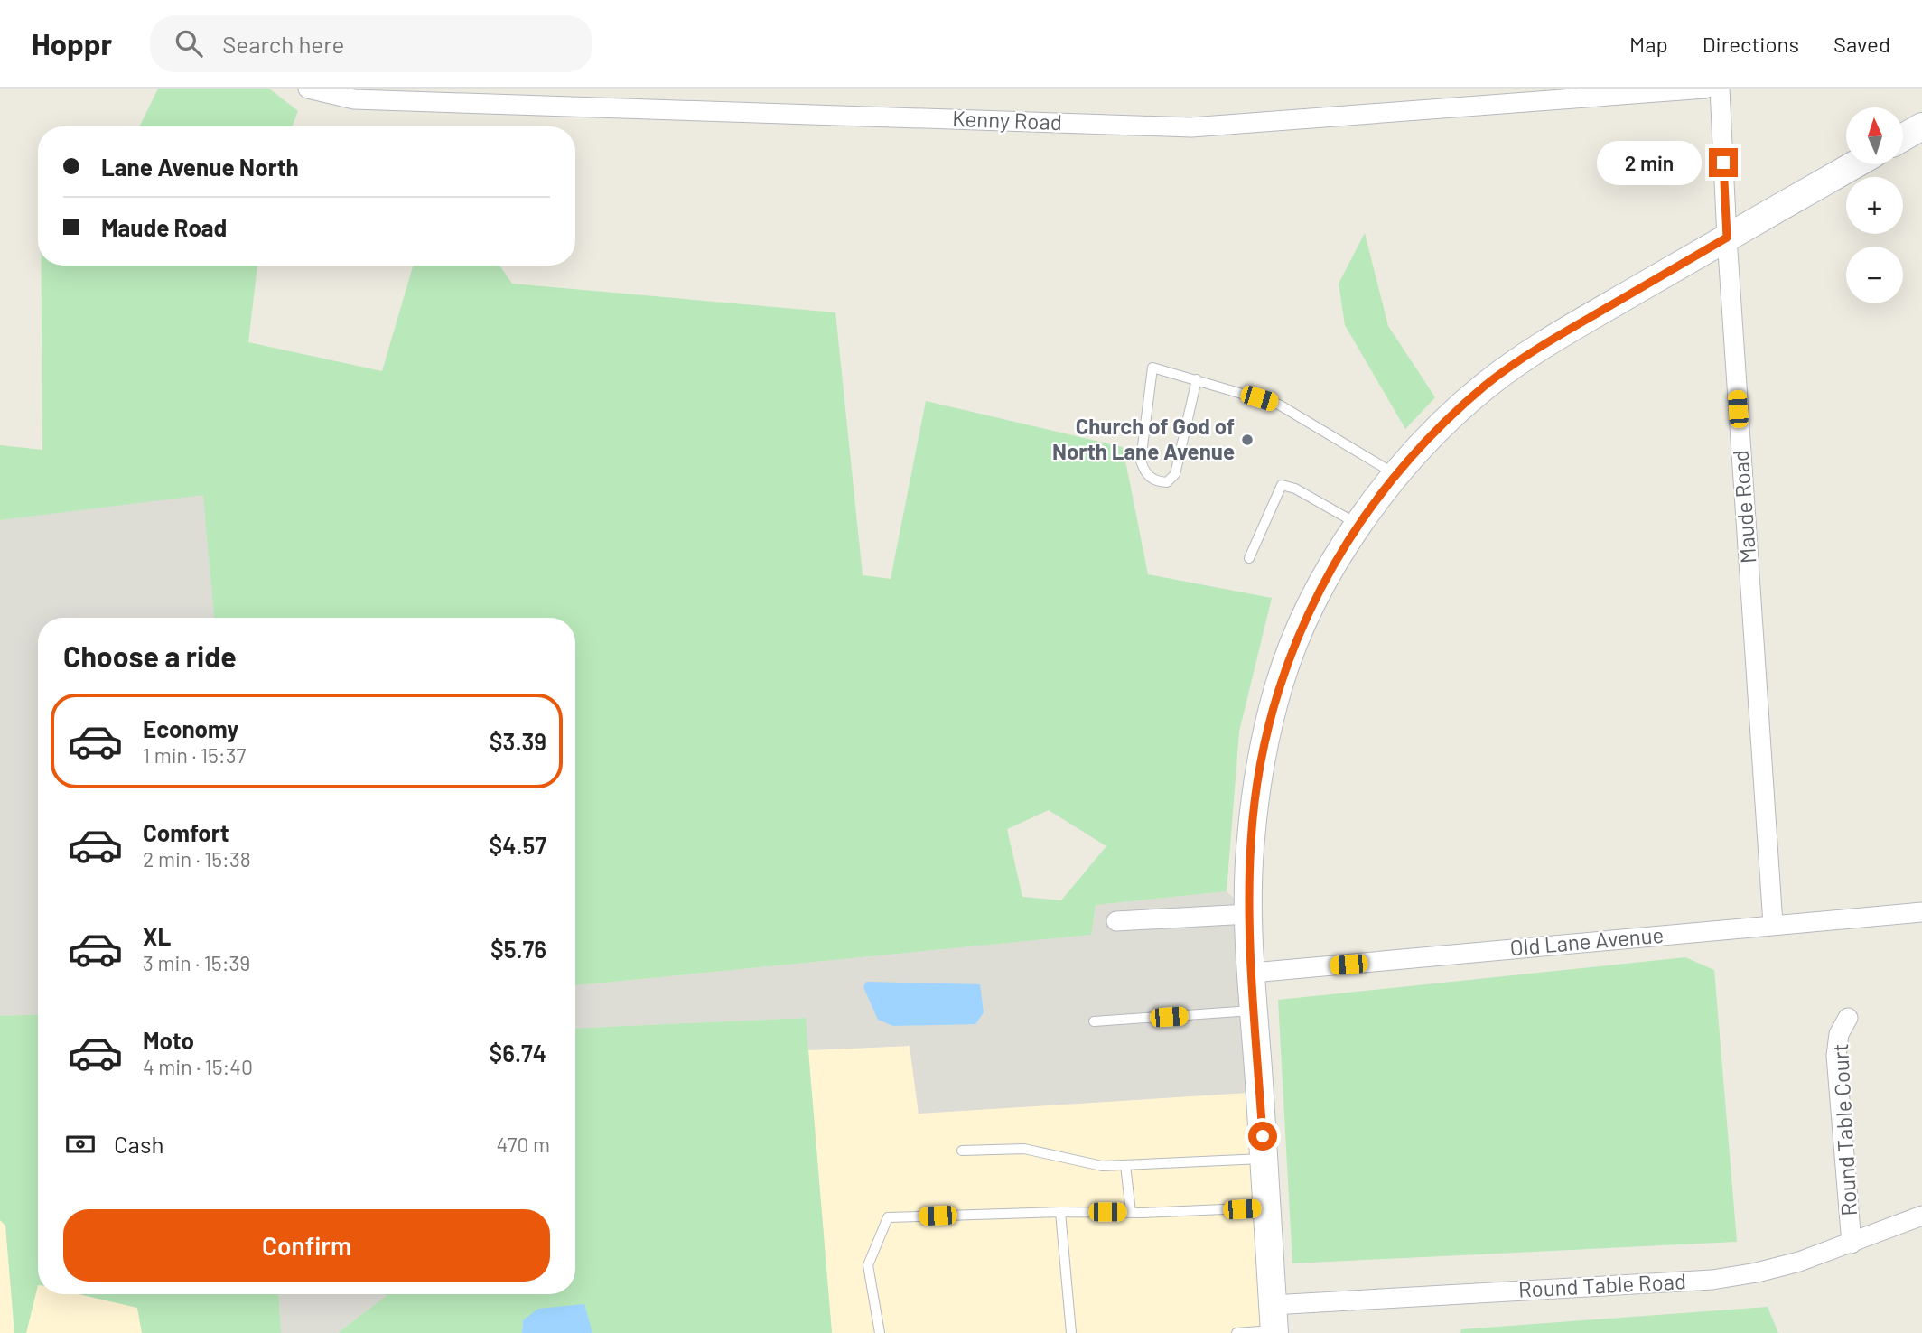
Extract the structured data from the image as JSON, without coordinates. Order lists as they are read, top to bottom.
{
  "streets": {
    "street": [
      "Kenny Road",
      "Maude Road",
      "Old Lane Avenue",
      "Round Table Court",
      "Round Table Road"
    ]
  },
  "crossings": [
    ["Maude Road", "Old Lane Avenue"],
    ["Round Table Court", "Round Table Road"]
  ],
  "places": ["Church of God of North Lane Avenue"],
  "north": "top",
  "page": {
    "header": "Hoppr",
    "search": "Search here",
    "nav": ["Map", "Directions", "Saved"],
    "map_buttons": ["+", "−"],
    "banner": ["Lane Avenue North", "Maude Road"],
    "bubble": "2 min",
    "heading": "Choose a ride",
    "list": [
      {
        "name": "Economy",
        "note": "1 min · 15:37",
        "value": "$3.39"
      },
      {
        "name": "Comfort",
        "note": "2 min · 15:38",
        "value": "$4.57"
      },
      {
        "name": "XL",
        "note": "3 min · 15:39",
        "value": "$5.76"
      },
      {
        "name": "Moto",
        "note": "4 min · 15:40",
        "value": "$6.74"
      }
    ],
    "pay": ["Cash", "470 m"],
    "buttons": "Confirm"
  }
}
